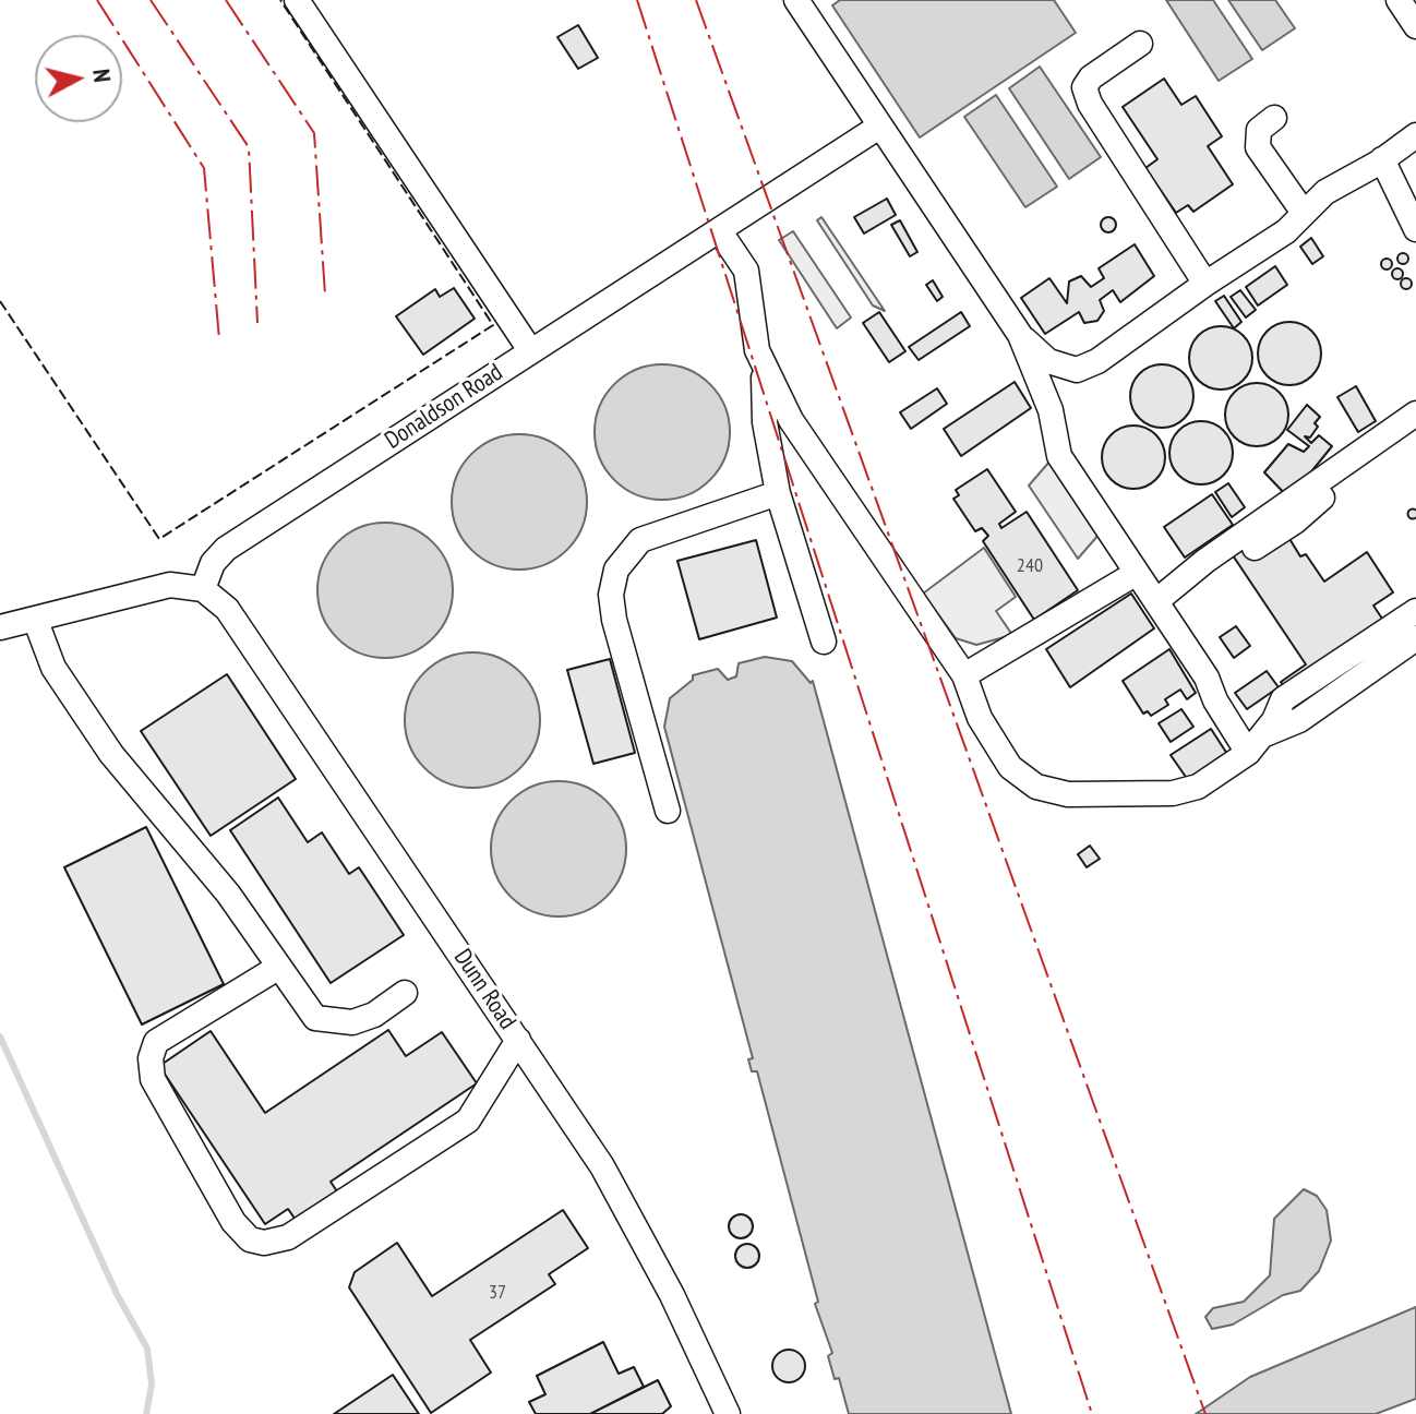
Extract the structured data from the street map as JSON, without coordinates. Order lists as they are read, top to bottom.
{
  "streets": {
    "street": ["Donaldson Road", "Dunn Road"]
  },
  "crossings": [
    ["Donaldson Road", "Dunn Road"]
  ],
  "house_numbers": ["240", "37"],
  "north": "right"
}
